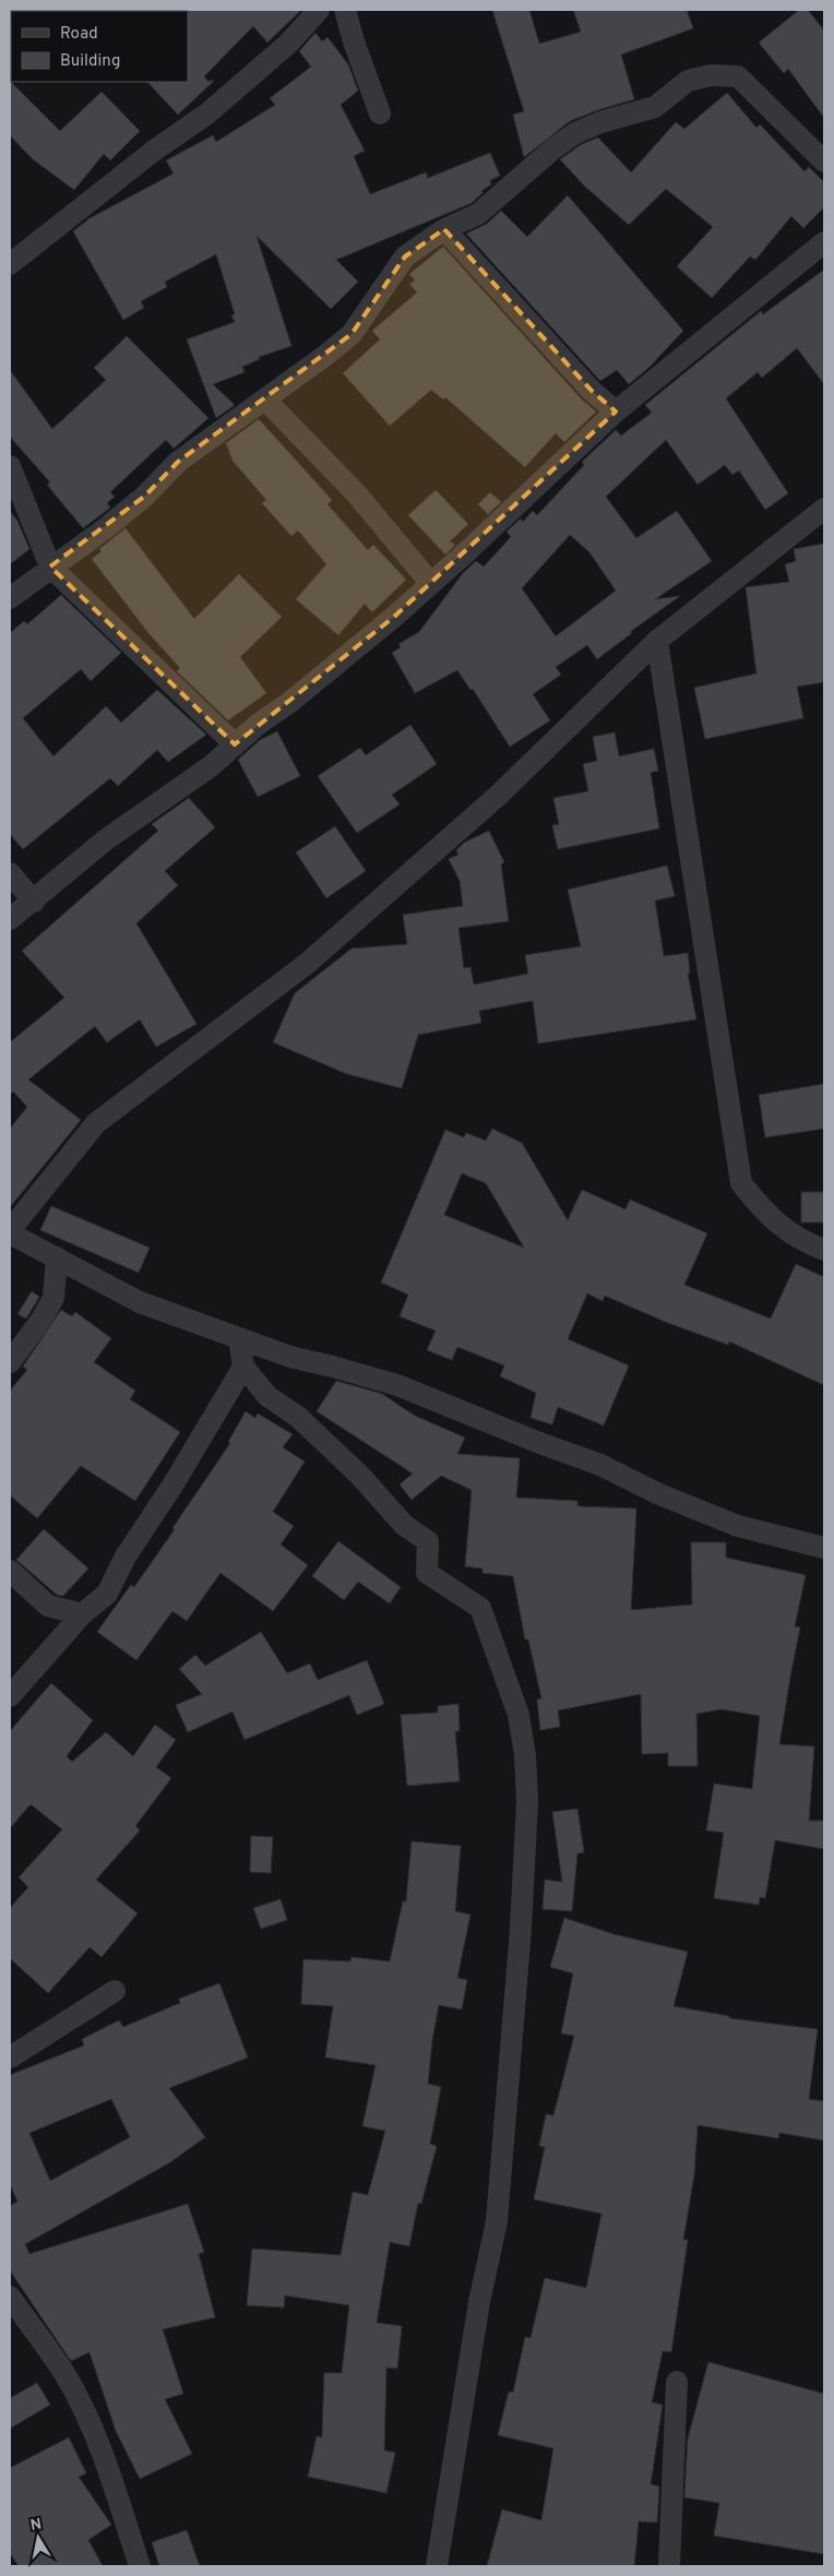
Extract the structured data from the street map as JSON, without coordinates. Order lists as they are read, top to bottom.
{
  "legend": ["Road", "Building"],
  "north": "top"
}
